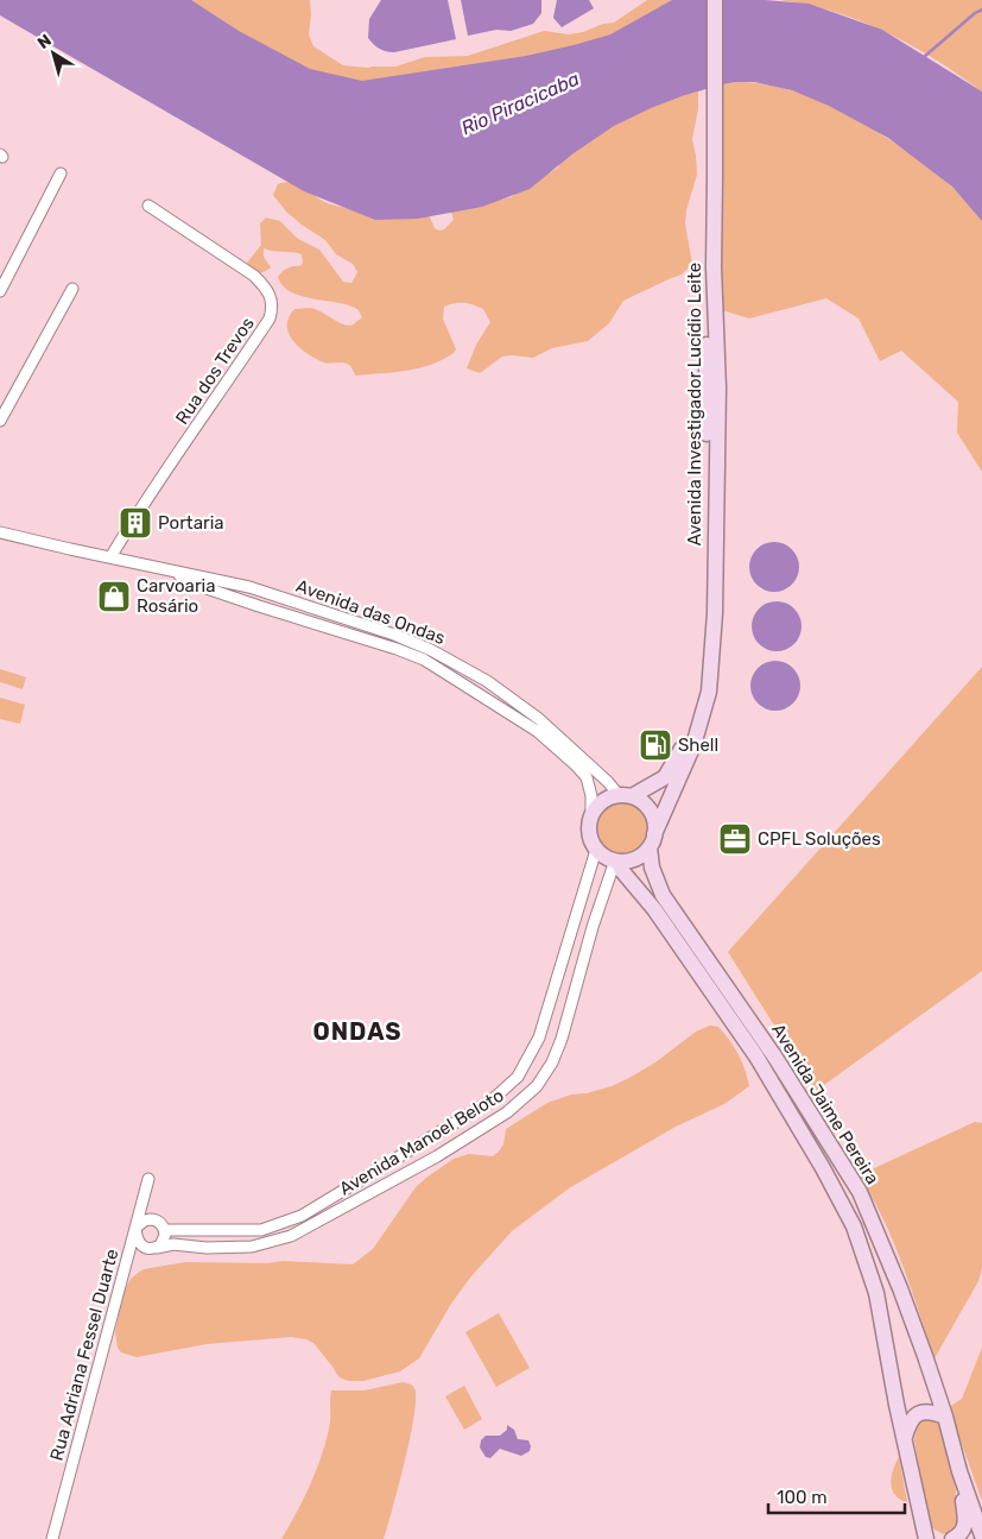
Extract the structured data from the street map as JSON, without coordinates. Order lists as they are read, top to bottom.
{
  "streets": {
    "main road": ["Avenida Investigador Lucídio Leite", "Avenida Jaime Pereira"],
    "street": [
      "Rua dos Trevos",
      "Avenida das Ondas",
      "Avenida Manoel Beloto",
      "Rua Adriana Fessel Duarte"
    ]
  },
  "crossings": [
    ["Rua dos Trevos", "Avenida das Ondas"],
    ["Avenida Investigador Lucídio Leite", "Avenida das Ondas"],
    ["Avenida Investigador Lucídio Leite", "Avenida Jaime Pereira"],
    ["Avenida Investigador Lucídio Leite", "Avenida Manoel Beloto"],
    ["Avenida das Ondas", "Avenida Jaime Pereira"],
    ["Avenida das Ondas", "Avenida Manoel Beloto"],
    ["Avenida Jaime Pereira", "Avenida Manoel Beloto"],
    ["Avenida Manoel Beloto", "Rua Adriana Fessel Duarte"]
  ],
  "districts": ["ONDAS"],
  "water": ["Rio Piracicaba"],
  "places": {
    "building": ["Portaria"],
    "shop": ["Carvoaria Rosário"],
    "fuel station": ["Shell"],
    "office": ["CPFL Soluções"]
  },
  "scale_bar": "100 m",
  "north": "top left"
}
